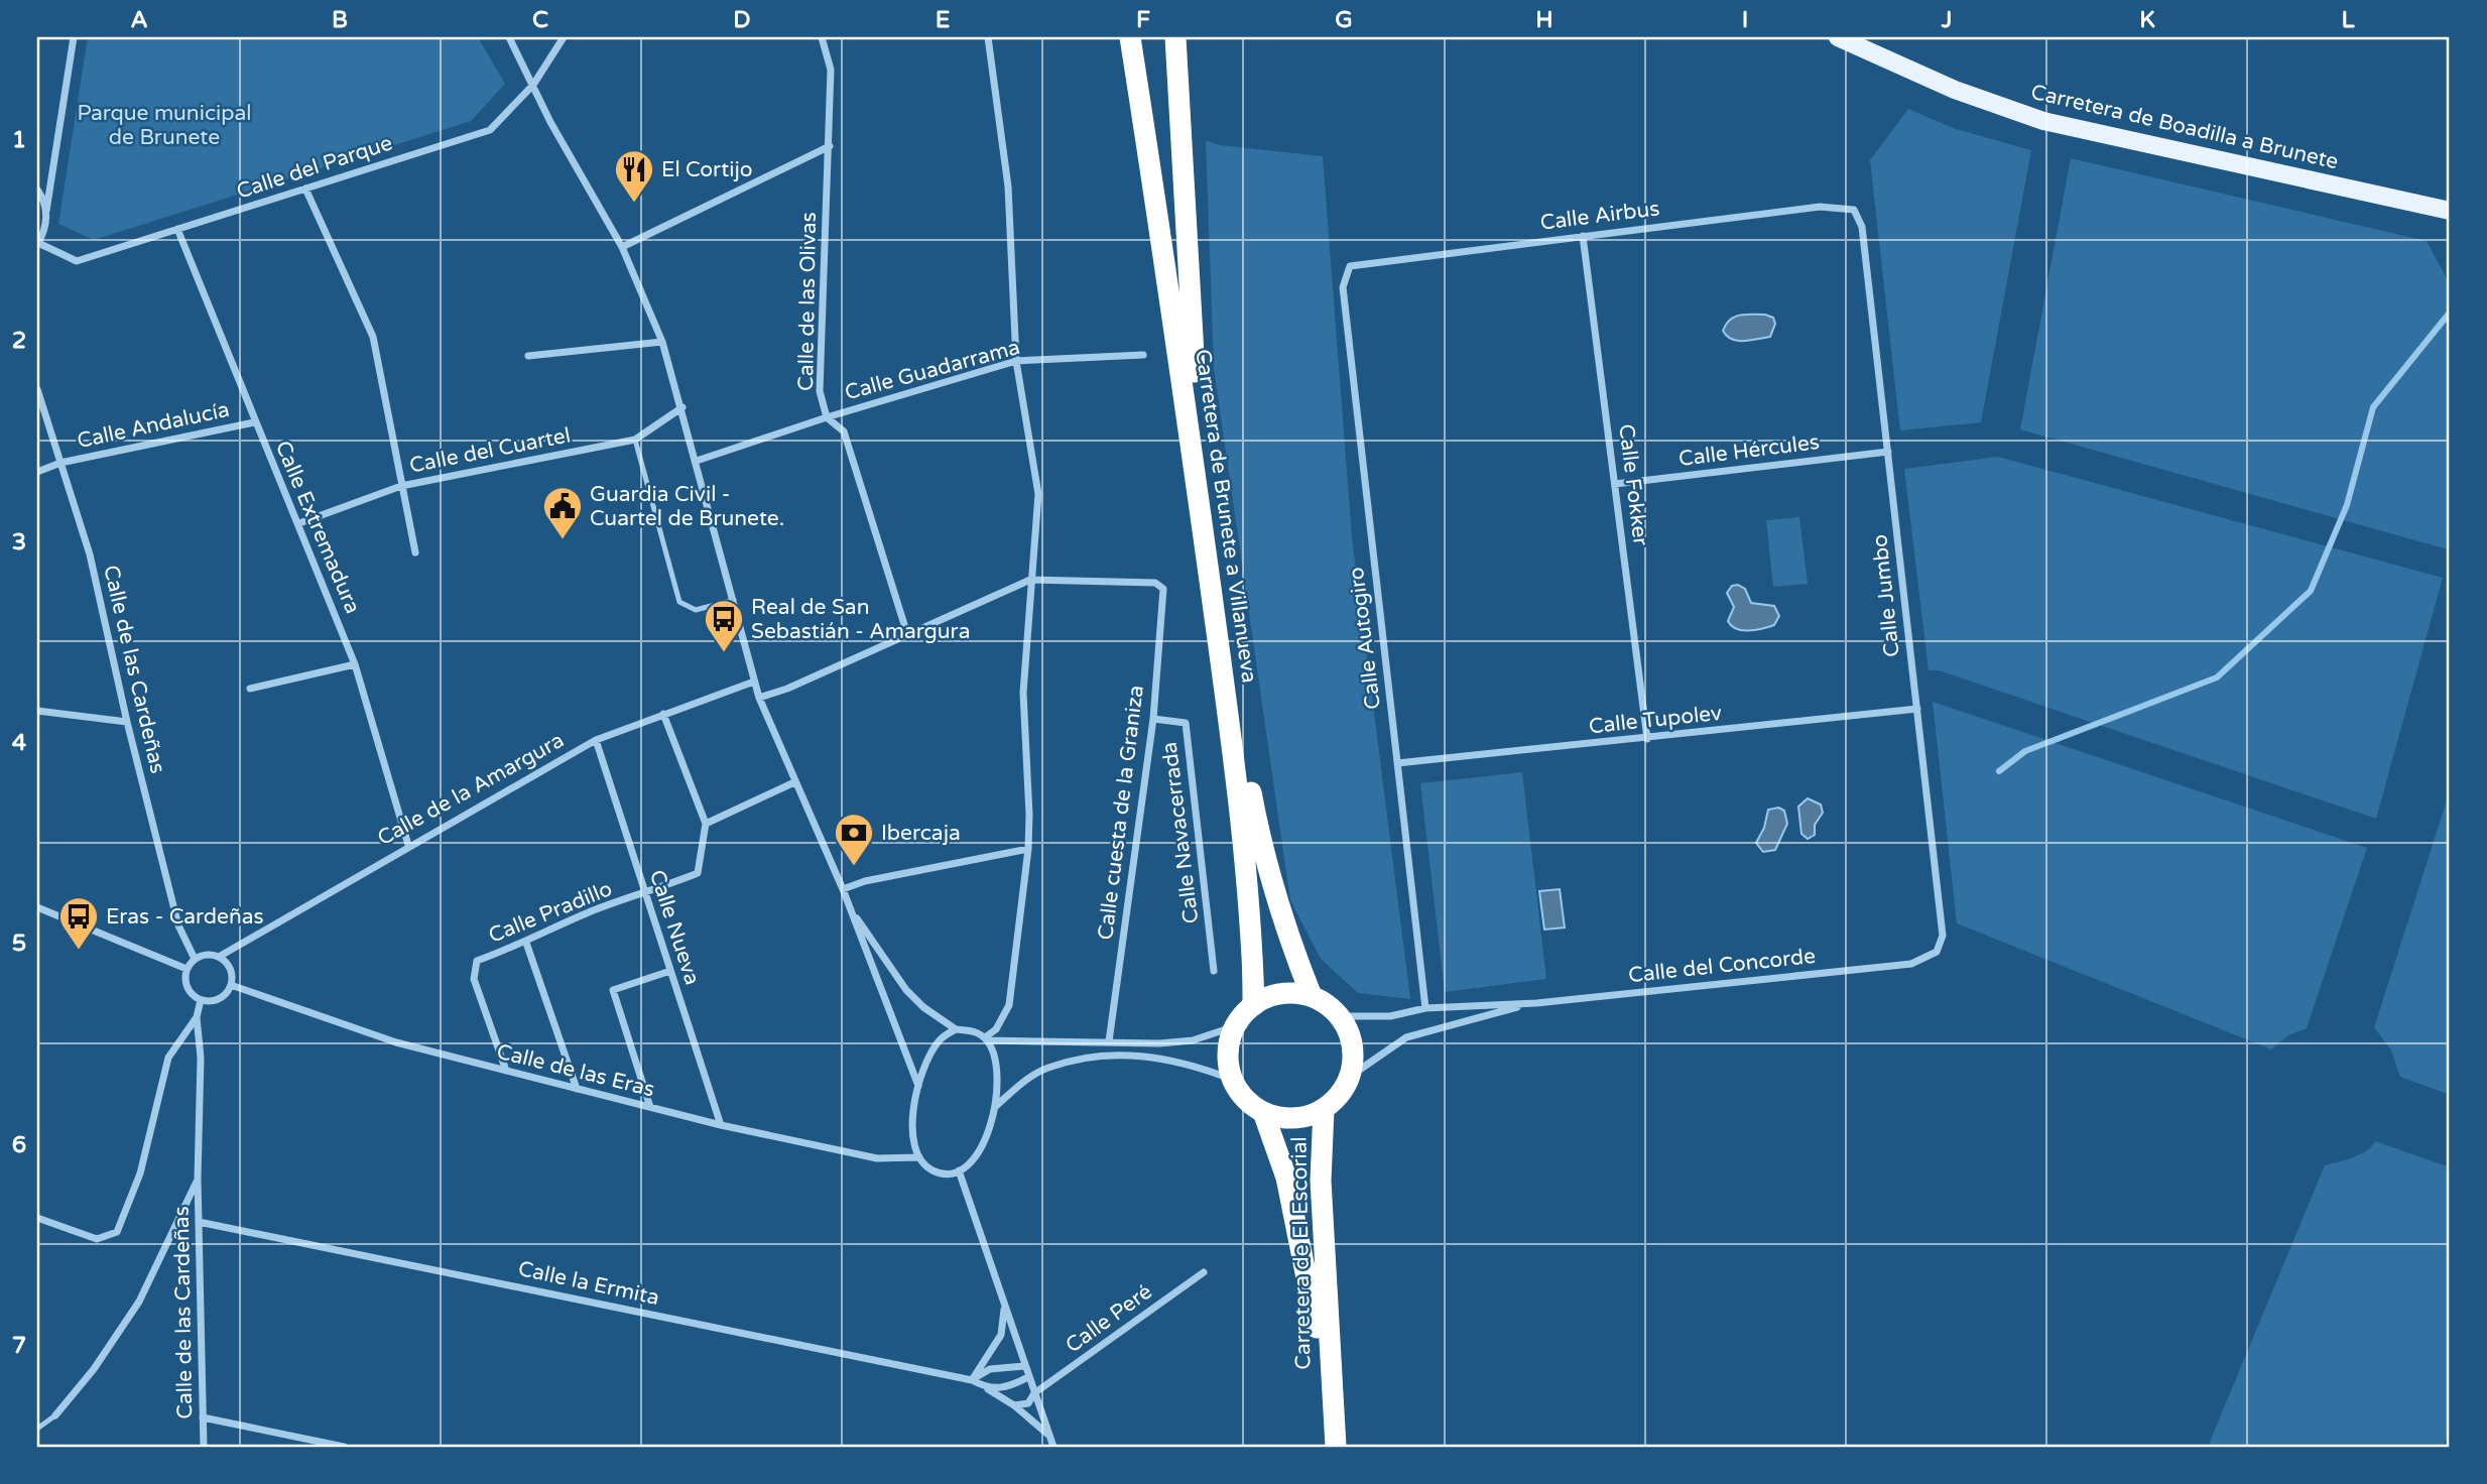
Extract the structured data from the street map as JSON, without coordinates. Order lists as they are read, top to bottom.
{
  "streets": {
    "highway": ["Carretera de Brunete a Villanueva", "Carretera de El Escorial"],
    "main road": ["Carretera de Boadilla a Brunete"],
    "street": [
      "Calle del Parque",
      "Calle Airbus",
      "Calle de las Olivas",
      "Calle Guadarrama",
      "Calle Andalucía",
      "Calle del Cuartel",
      "Calle Hércules",
      "Calle Fokker",
      "Calle Extremadura",
      "Calle Jumbo",
      "Calle Autogiro",
      "Calle de las Cardeñas",
      "Calle Tupolev",
      "Calle de la Amargura",
      "Calle cuesta de la Graniza",
      "Calle Navacerrada",
      "Calle Pradillo",
      "Calle Nueva",
      "Calle del Concorde",
      "Calle de las Eras",
      "Calle la Ermita",
      "Calle Peré"
    ]
  },
  "crossings": [
    ["Calle del Parque", "Calle Extremadura"],
    ["Calle Airbus", "Calle Fokker"],
    ["Calle Airbus", "Calle Jumbo"],
    ["Calle Airbus", "Calle Autogiro"],
    ["Calle de las Olivas", "Calle Guadarrama"],
    ["Calle Andalucía", "Calle Extremadura"],
    ["Calle Andalucía", "Calle de las Cardeñas"],
    ["Calle del Cuartel", "Calle Extremadura"],
    ["Calle Hércules", "Calle Fokker"],
    ["Calle Hércules", "Calle Jumbo"],
    ["Calle Fokker", "Calle Tupolev"],
    ["Carretera de Brunete a Villanueva", "Calle del Concorde"],
    ["Carretera de Brunete a Villanueva", "Carretera de El Escorial"],
    ["Calle Extremadura", "Calle de la Amargura"],
    ["Calle Jumbo", "Calle Tupolev"],
    ["Calle Jumbo", "Calle del Concorde"],
    ["Calle Autogiro", "Calle Tupolev"],
    ["Calle Autogiro", "Calle del Concorde"],
    ["Calle de las Cardeñas", "Calle de la Amargura"],
    ["Calle de las Cardeñas", "Calle de las Eras"],
    ["Calle de las Cardeñas", "Calle la Ermita"],
    ["Calle de la Amargura", "Calle Nueva"],
    ["Calle de la Amargura", "Calle de las Eras"],
    ["Calle cuesta de la Graniza", "Calle Navacerrada"],
    ["Calle Pradillo", "Calle Nueva"],
    ["Calle Pradillo", "Calle de las Eras"],
    ["Calle Nueva", "Calle de las Eras"],
    ["Calle del Concorde", "Carretera de El Escorial"]
  ],
  "parks": ["Parque municipal de Brunete"],
  "places": {
    "restaurant": ["El Cortijo"],
    "public building": ["Guardia Civil - Cuartel de Brunete."],
    "bus stop": ["Real de San Sebastián - Amargura", "Eras - Cardeñas"],
    "bank": ["Ibercaja"]
  },
  "grid": {
    "columns": [
      "A",
      "B",
      "C",
      "D",
      "E",
      "F",
      "G",
      "H",
      "I",
      "J",
      "K",
      "L"
    ],
    "rows": [
      "1",
      "2",
      "3",
      "4",
      "5",
      "6",
      "7"
    ]
  }
}
